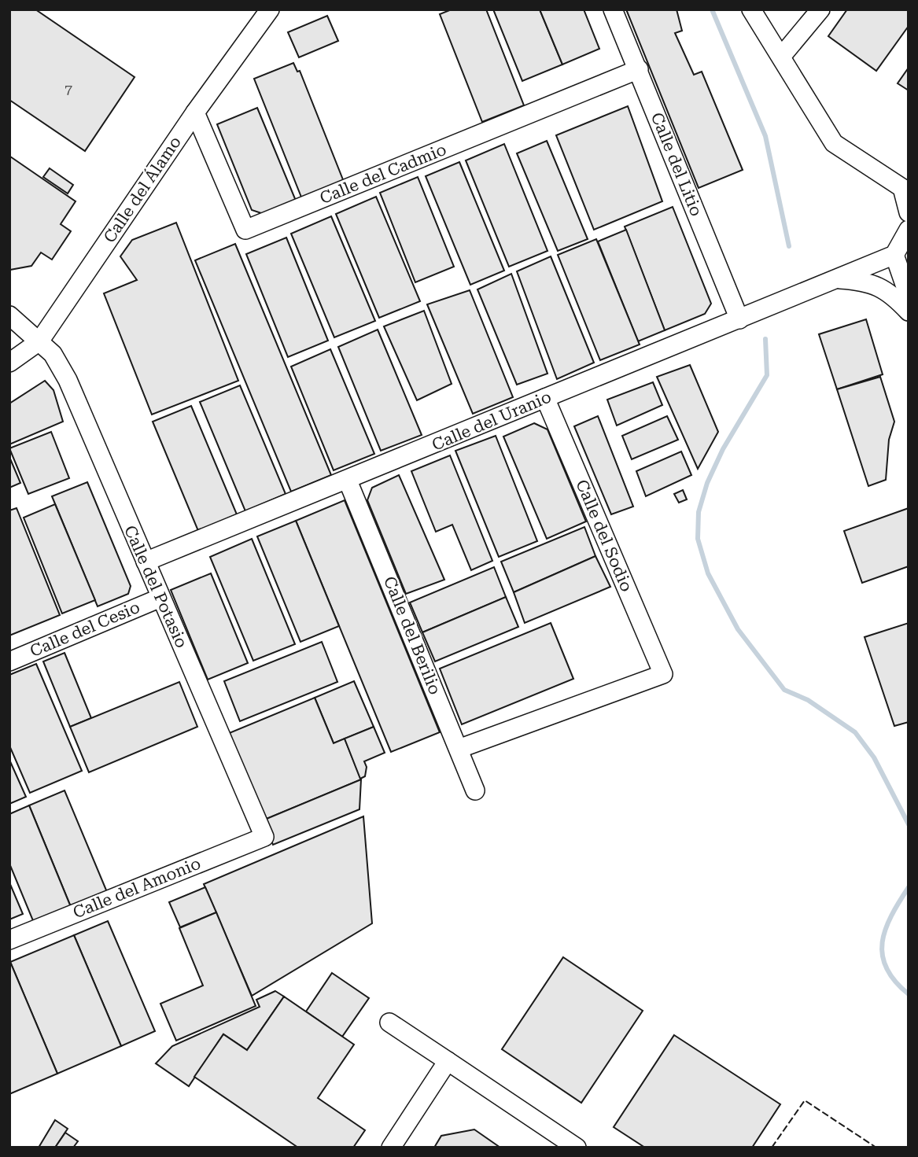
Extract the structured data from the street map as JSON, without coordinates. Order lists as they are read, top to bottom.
{
  "streets": {
    "street": [
      "Calle del Litio",
      "Calle del Cadmio",
      "Calle del Álamo",
      "Calle del Uranio",
      "Calle del Sodio",
      "Calle del Potasio",
      "Calle del Cesio",
      "Calle del Berilio",
      "Calle del Amonio"
    ]
  },
  "crossings": [
    ["Calle del Litio", "Calle del Cadmio"],
    ["Calle del Litio", "Calle del Uranio"],
    ["Calle del Cadmio", "Calle del Álamo"],
    ["Calle del Álamo", "Calle del Potasio"],
    ["Calle del Uranio", "Calle del Sodio"],
    ["Calle del Uranio", "Calle del Potasio"],
    ["Calle del Uranio", "Calle del Berilio"],
    ["Calle del Sodio", "Calle del Berilio"],
    ["Calle del Potasio", "Calle del Cesio"],
    ["Calle del Potasio", "Calle del Amonio"]
  ],
  "house_numbers": ["7"]
}
